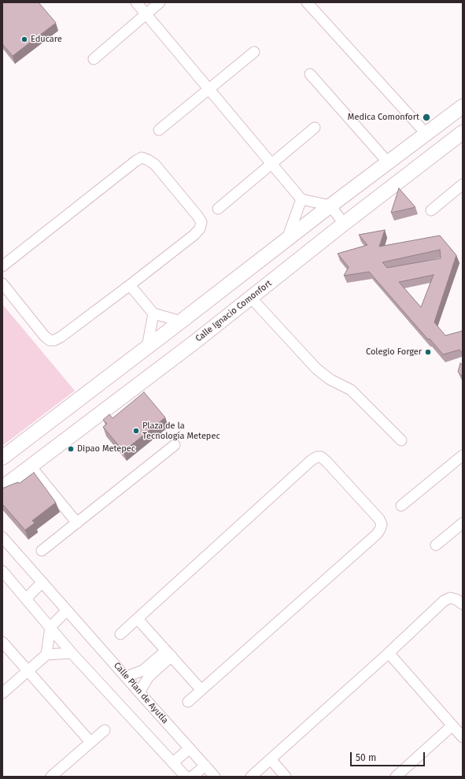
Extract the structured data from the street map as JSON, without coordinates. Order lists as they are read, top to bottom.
{
  "streets": {
    "main road": ["Calle Ignacio Comonfort"],
    "street": ["Calle Plan de Ayutla"]
  },
  "places": [
    "Educare",
    "Medica Comonfort",
    "Colegio Forger",
    "Plaza de la Tecnología Metepec",
    "Dipao Metepec"
  ],
  "scale_bar": "50 m"
}
